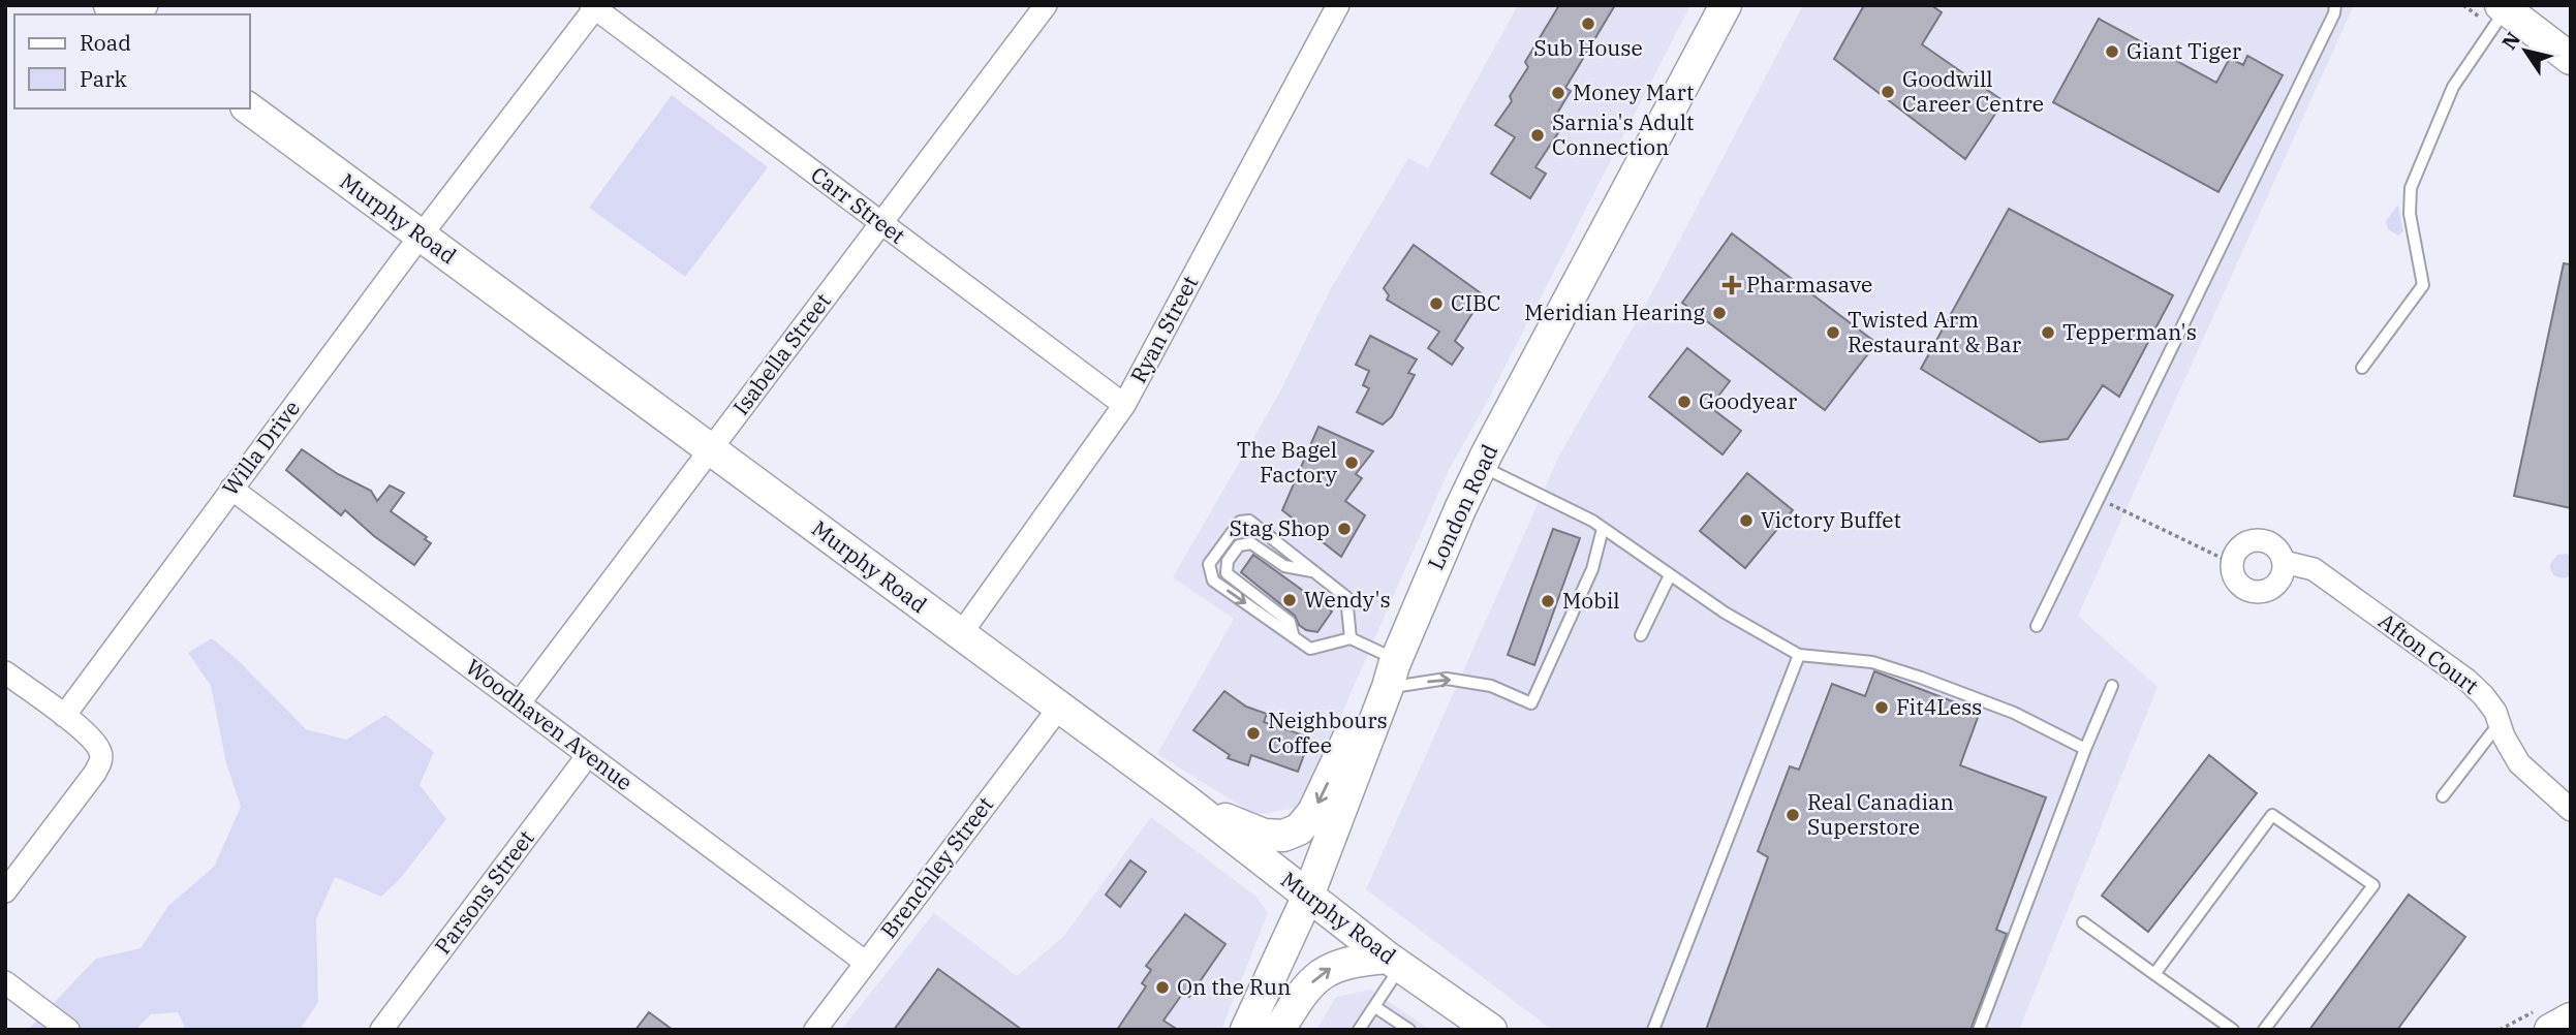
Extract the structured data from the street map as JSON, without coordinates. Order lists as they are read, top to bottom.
{
  "streets": {
    "street": [
      "Carr Street",
      "Murphy Road",
      "Ryan Street",
      "Isabella Street",
      "Willa Drive",
      "London Road",
      "Afton Court",
      "Woodhaven Avenue",
      "Brenchley Street",
      "Parsons Street"
    ]
  },
  "crossings": [
    ["Carr Street", "Ryan Street"],
    ["Carr Street", "Isabella Street"],
    ["Carr Street", "Willa Drive"],
    ["Murphy Road", "Ryan Street"],
    ["Murphy Road", "Isabella Street"],
    ["Murphy Road", "Willa Drive"],
    ["Murphy Road", "London Road"],
    ["Murphy Road", "Brenchley Street"],
    ["Isabella Street", "Woodhaven Avenue"],
    ["Willa Drive", "Woodhaven Avenue"],
    ["Woodhaven Avenue", "Brenchley Street"],
    ["Woodhaven Avenue", "Parsons Street"]
  ],
  "places": {
    "other": [
      "Sub House",
      "Giant Tiger",
      "Goodwill Career Centre",
      "Money Mart",
      "Sarnia's Adult Connection",
      "CIBC",
      "Meridian Hearing",
      "Twisted Arm Restaurant & Bar",
      "Tepperman's",
      "Goodyear",
      "The Bagel Factory",
      "Victory Buffet",
      "Stag Shop",
      "Wendy's",
      "Mobil",
      "Fit4Less",
      "Neighbours Coffee",
      "Real Canadian Superstore",
      "On the Run"
    ],
    "health": ["Pharmasave"]
  },
  "legend": ["Road", "Park"],
  "north": "top left"
}
